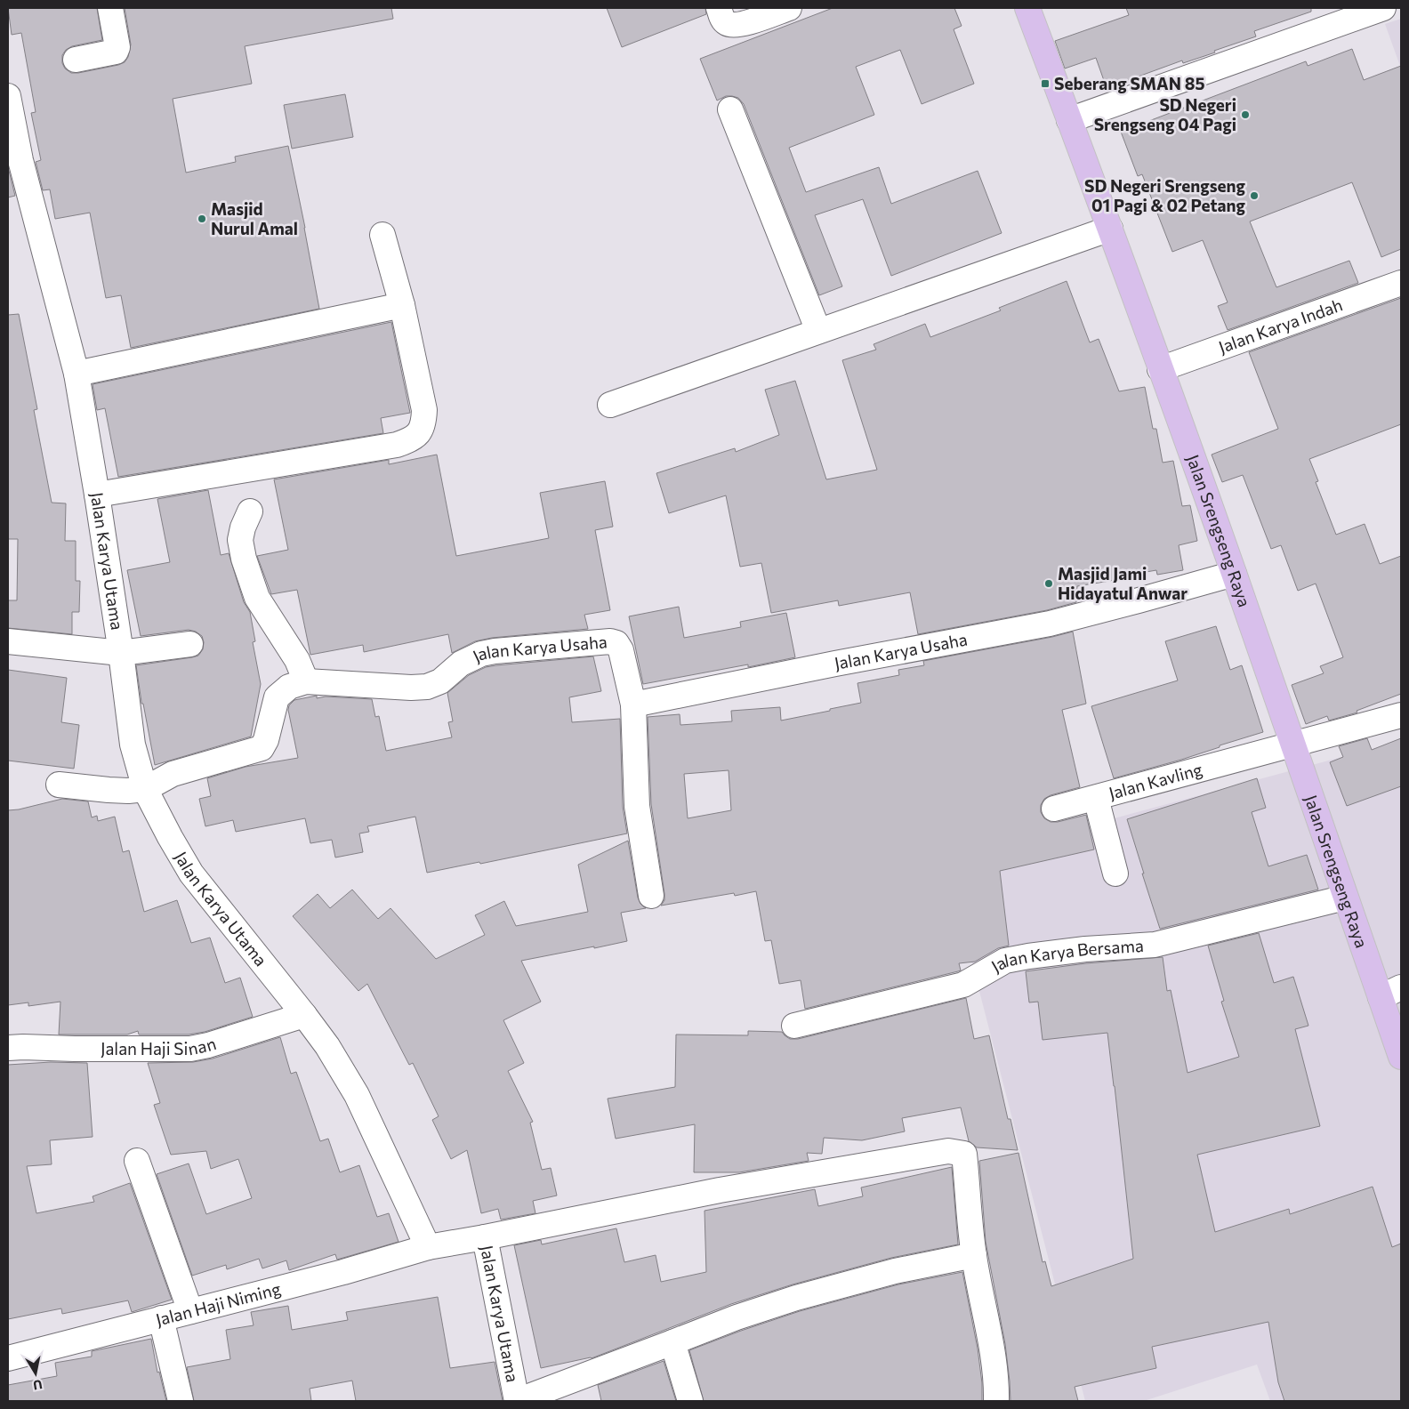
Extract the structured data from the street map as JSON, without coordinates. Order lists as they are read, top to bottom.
{
  "streets": {
    "main road": ["Jalan Srengseng Raya"],
    "street": [
      "Jalan Karya Indah",
      "Jalan Karya Utama",
      "Jalan Karya Usaha",
      "Jalan Kavling",
      "Jalan Karya Bersama",
      "Jalan Haji Sinan",
      "Jalan Haji Niming"
    ]
  },
  "crossings": [
    ["Jalan Karya Indah", "Jalan Srengseng Raya"],
    ["Jalan Srengseng Raya", "Jalan Karya Usaha"],
    ["Jalan Srengseng Raya", "Jalan Kavling"],
    ["Jalan Srengseng Raya", "Jalan Karya Bersama"],
    ["Jalan Karya Utama", "Jalan Karya Usaha"],
    ["Jalan Karya Utama", "Jalan Haji Sinan"],
    ["Jalan Karya Utama", "Jalan Haji Niming"]
  ],
  "places": {
    "transit": ["Seberang SMAN 85"],
    "other": [
      "SD Negeri Srengseng 04 Pagi",
      "SD Negeri Srengseng 01 Pagi & 02 Petang",
      "Masjid Nurul Amal",
      "Masjid Jami Hidayatul Anwar"
    ]
  },
  "north": "bottom"
}
